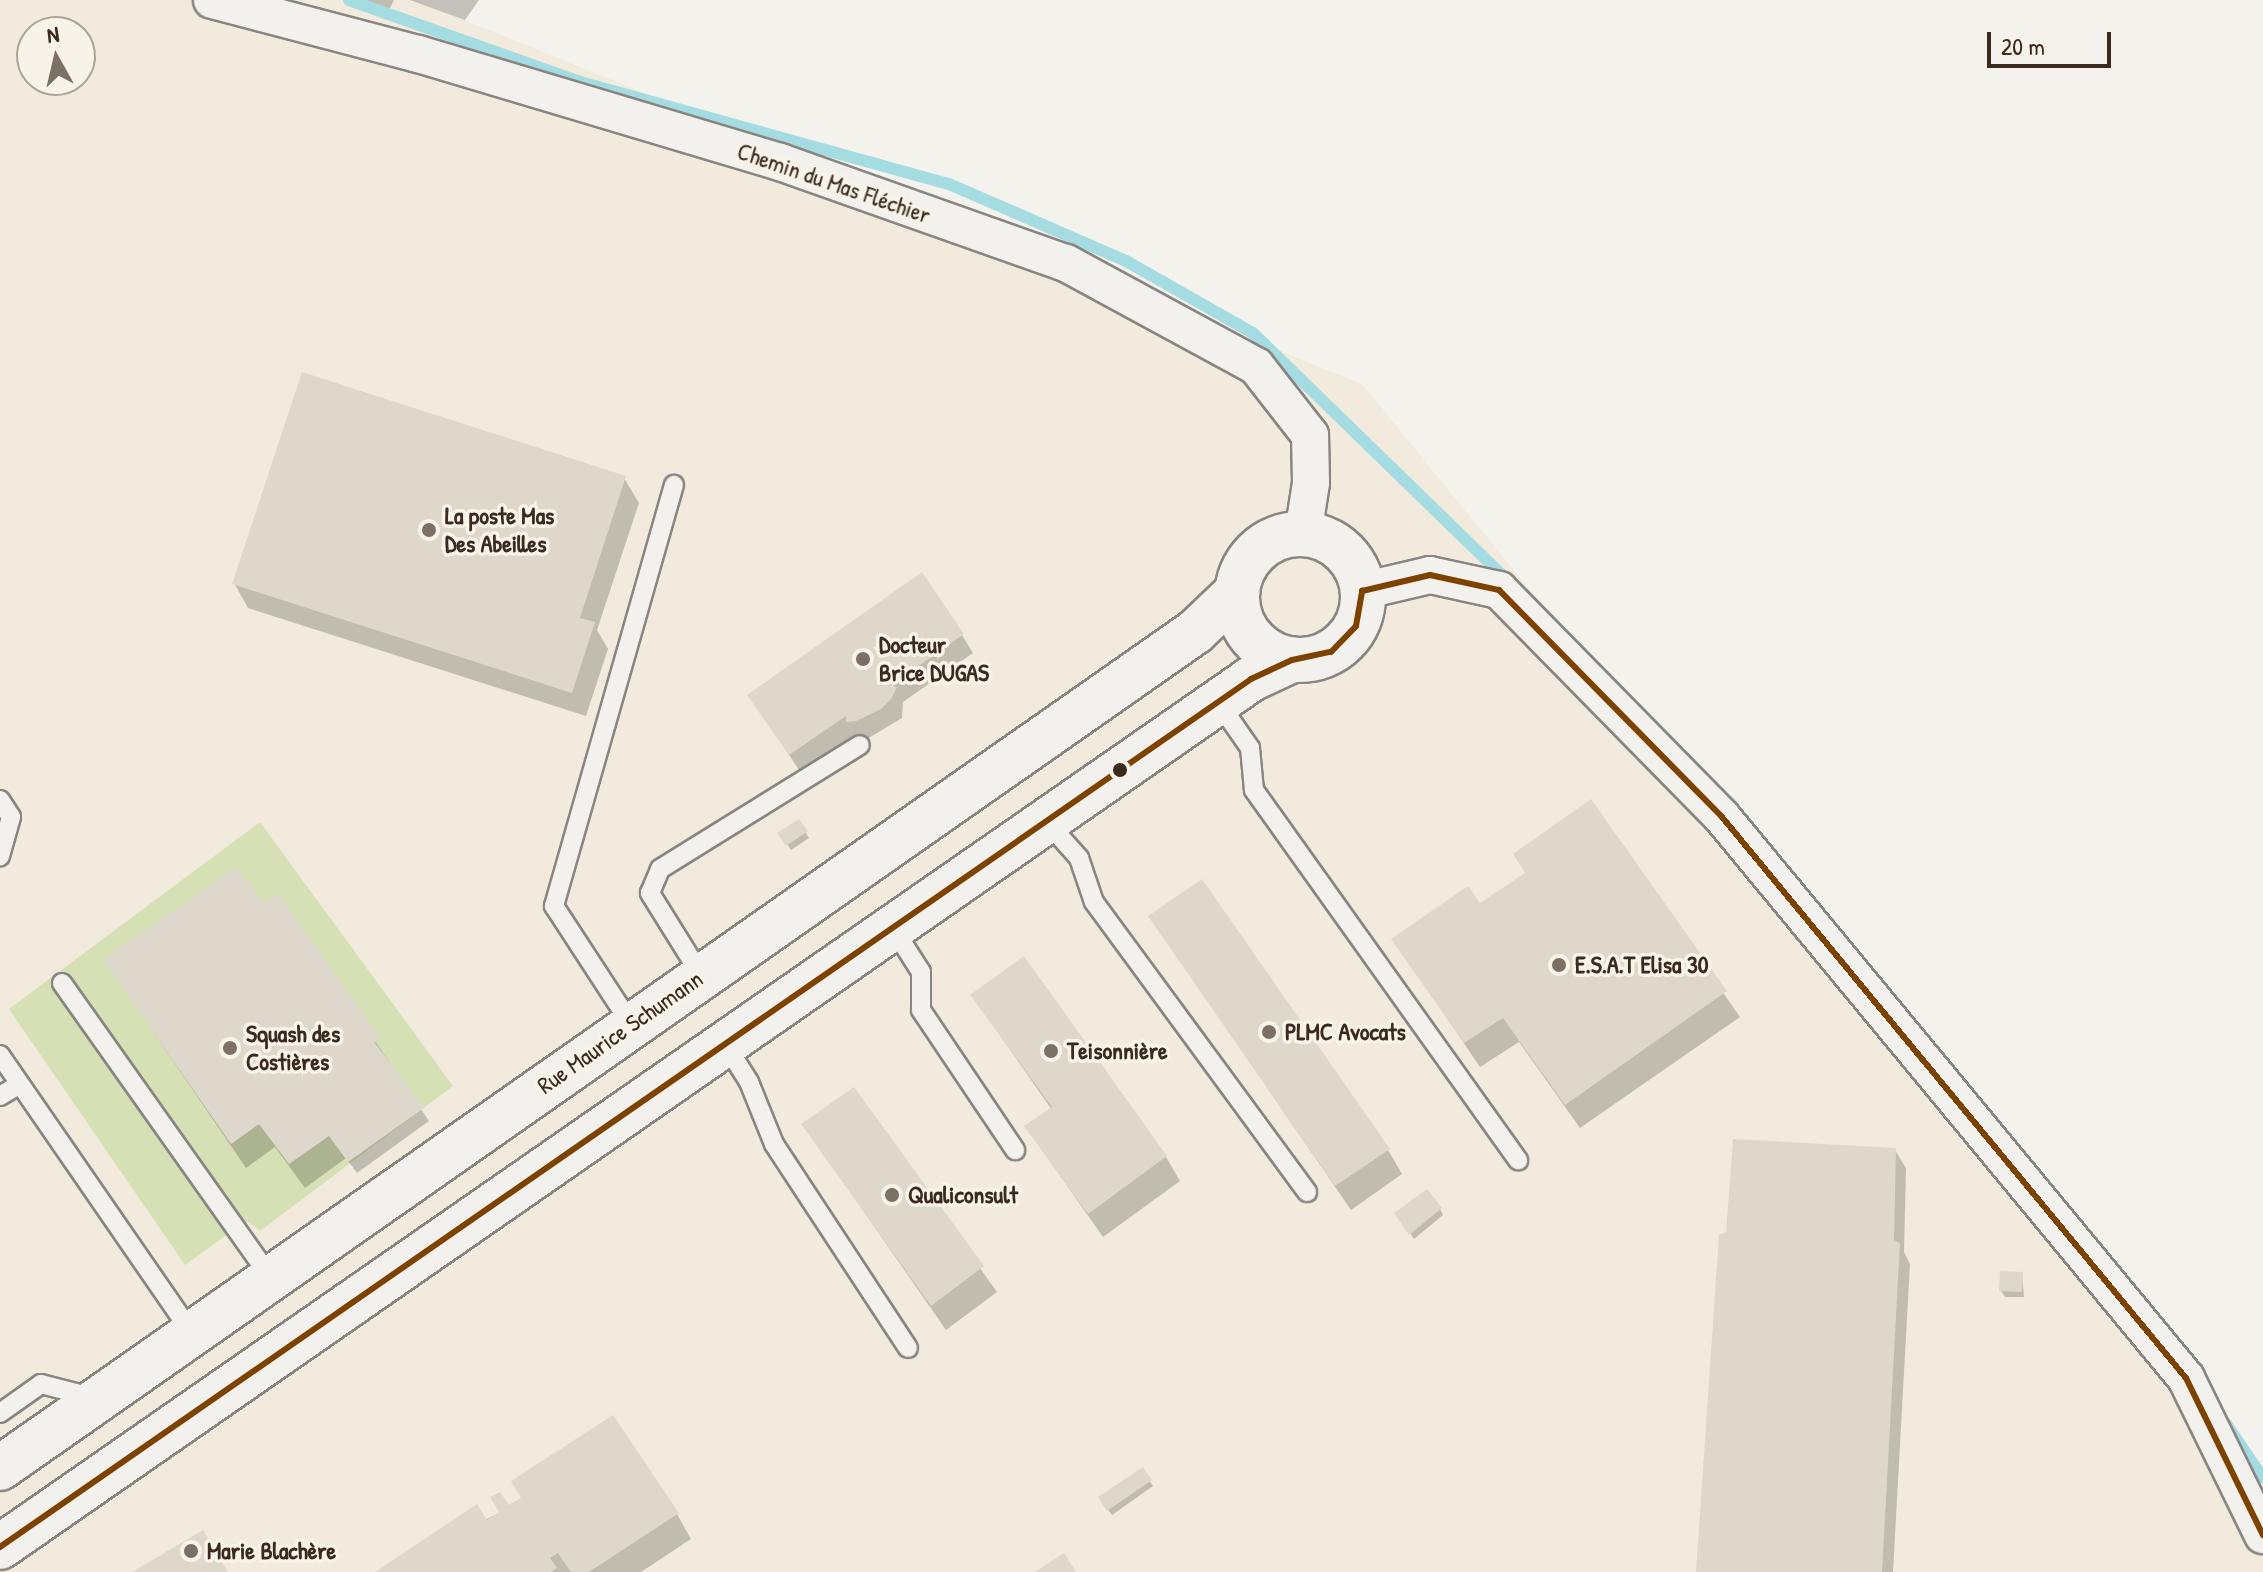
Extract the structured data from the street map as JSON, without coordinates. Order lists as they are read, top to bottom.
{
  "streets": {
    "main road": ["Rue Maurice Schumann"],
    "street": ["Chemin du Mas Fléchier"]
  },
  "crossings": [
    ["Chemin du Mas Fléchier", "Rue Maurice Schumann"]
  ],
  "places": [
    "La poste Mas Des Abeilles",
    "Docteur Brice DUGAS",
    "E.S.A.T Elisa 30",
    "PLMC Avocats",
    "Squash des Costières",
    "Teisonnière",
    "Qualiconsult",
    "Marie Blachère"
  ],
  "scale_bar": "20 m",
  "north": "top"
}
